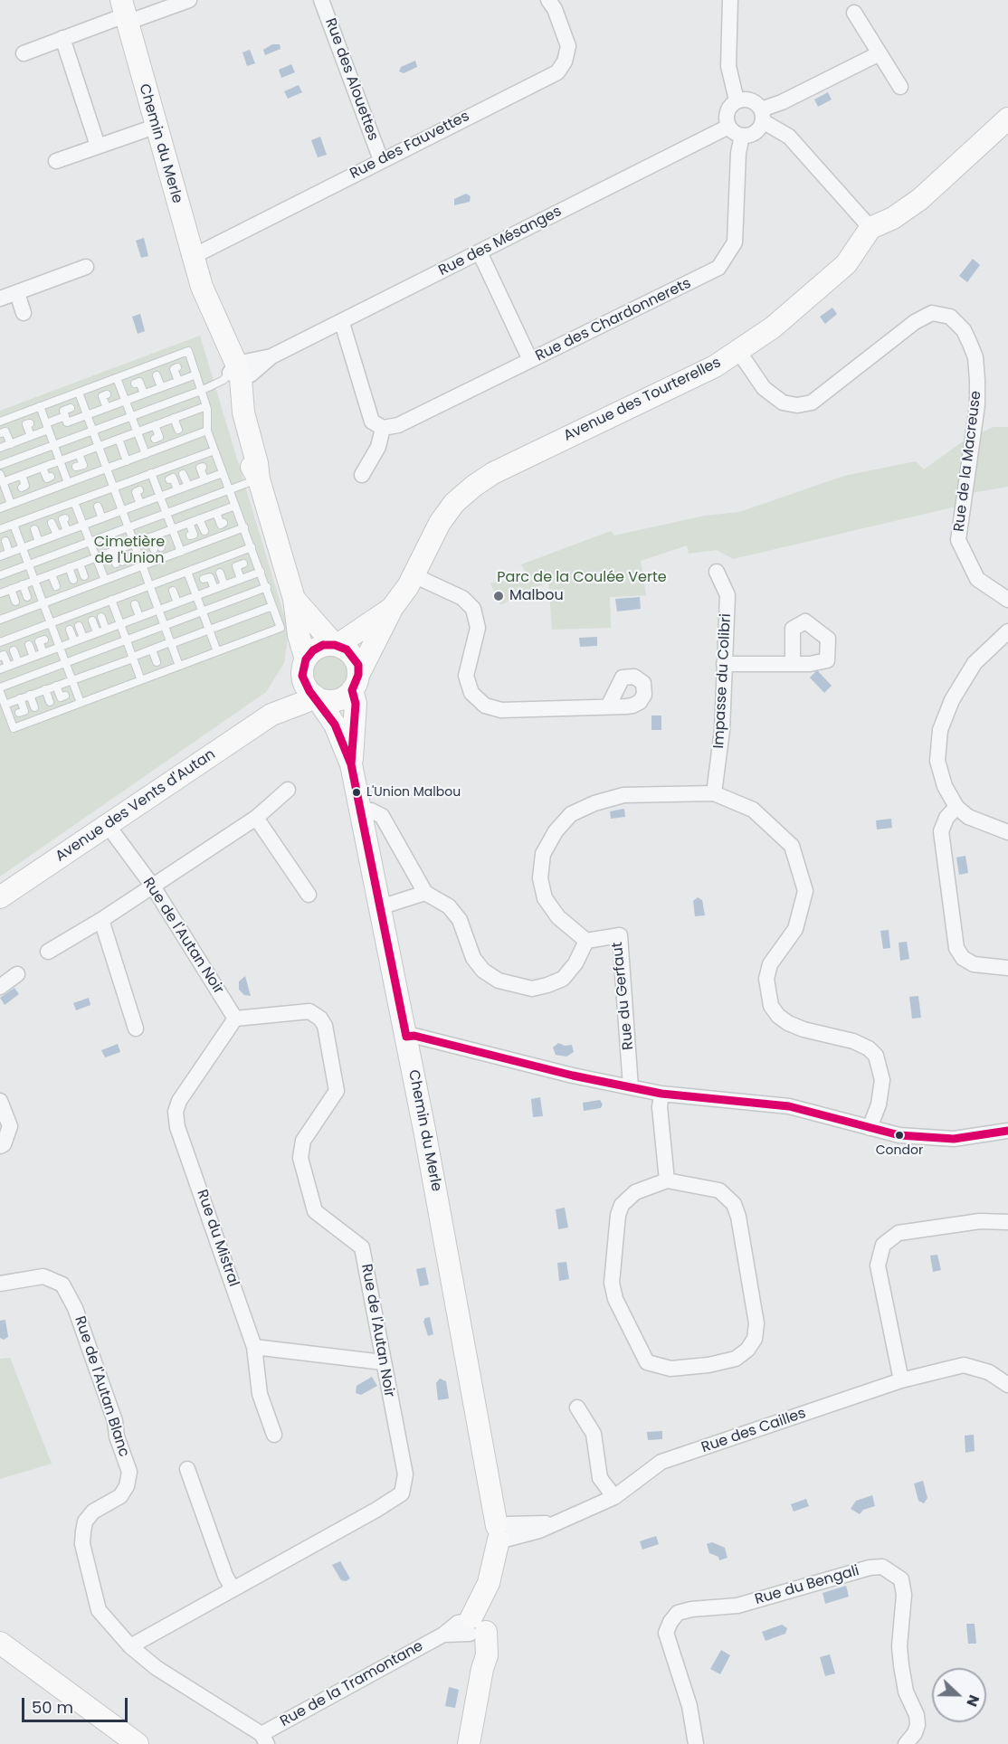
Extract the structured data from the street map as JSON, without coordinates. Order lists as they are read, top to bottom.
{
  "streets": {
    "street": [
      "Rue des Alouettes",
      "Chemin du Merle",
      "Rue des Fauvettes",
      "Rue des Mésanges",
      "Rue des Chardonnerets",
      "Avenue des Tourterelles",
      "Rue de la Macreuse",
      "Impasse du Colibri",
      "Avenue des Vents d'Autan",
      "Rue de l'Autan Noir",
      "Rue du Gerfaut",
      "Rue du Mistral",
      "Rue de l'Autan Blanc",
      "Rue des Cailles",
      "Rue du Bengali",
      "Rue de la Tramontane"
    ]
  },
  "crossings": [
    ["Rue des Alouettes", "Rue des Fauvettes"],
    ["Chemin du Merle", "Rue des Fauvettes"],
    ["Chemin du Merle", "Rue des Mésanges"],
    ["Chemin du Merle", "Avenue des Tourterelles"],
    ["Chemin du Merle", "Avenue des Vents d'Autan"],
    ["Chemin du Merle", "Rue des Cailles"],
    ["Rue des Mésanges", "Rue des Chardonnerets"],
    ["Avenue des Tourterelles", "Rue de la Macreuse"],
    ["Avenue des Tourterelles", "Avenue des Vents d'Autan"],
    ["Avenue des Vents d'Autan", "Rue de l'Autan Noir"],
    ["Rue de l'Autan Noir", "Rue du Mistral"],
    ["Rue de l'Autan Noir", "Rue de l'Autan Blanc"],
    ["Rue de l'Autan Blanc", "Rue de la Tramontane"]
  ],
  "parks": ["Cimetière de l'Union", "Parc de la Coulée Verte"],
  "places": ["Malbou", "L'Union Malbou", "Condor"],
  "scale_bar": "50 m",
  "north": "right"
}
